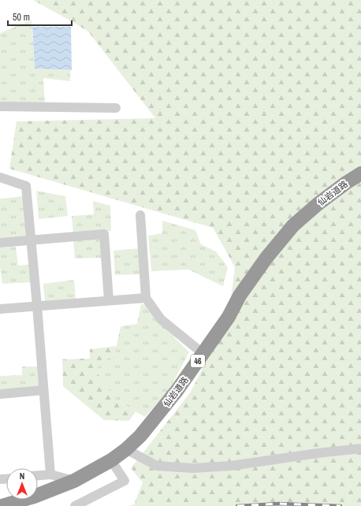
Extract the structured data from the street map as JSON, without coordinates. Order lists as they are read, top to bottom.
{
  "streets": {
    "highway": ["仙岩道路", "46"]
  },
  "scale_bar": "50 m",
  "north": "top"
}
